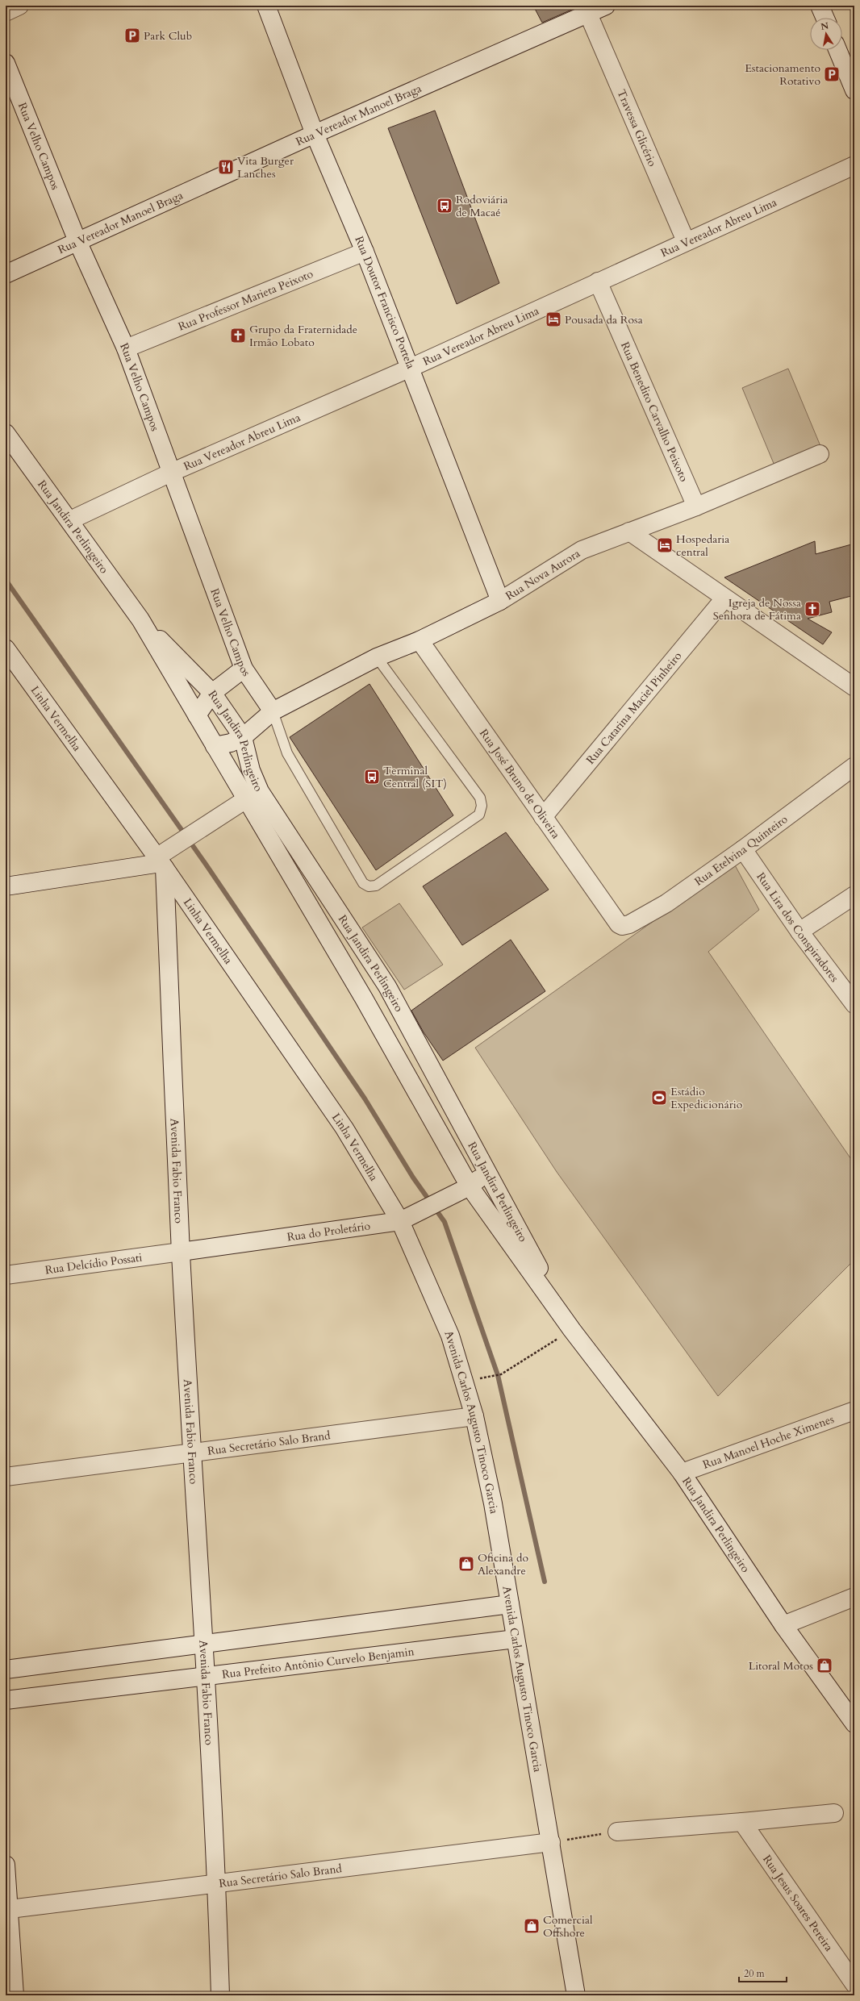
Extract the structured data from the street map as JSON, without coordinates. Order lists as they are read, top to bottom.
{
  "streets": {
    "street": [
      "Rua Vereador Manoel Braga",
      "Travessa Glicério",
      "Rua Velho Campos",
      "Rua Vereador Abreu Lima",
      "Rua Professor Marieta Peixoto",
      "Rua Doutor Francisco Portela",
      "Rua Benedito Carvalho Peixoto",
      "Rua Jandira Perlingeiro",
      "Rua Nova Aurora",
      "Rua Catarina Maciel Pinheiro",
      "Linha Vermelha",
      "Rua José Bruno de Oliveira",
      "Rua Etelvina Quinteiro",
      "Rua Lira dos Conspiradores",
      "Avenida Fabio Franco",
      "Rua do Proletário",
      "Rua Delcídio Possati",
      "Avenida Carlos Augusto Tinoco Garcia",
      "Rua Manoel Hoche Ximenes",
      "Rua Secretário Salo Brand",
      "Rua Prefeito Antônio Curvelo Benjamin",
      "Rua Jesus Soares Pereira"
    ]
  },
  "crossings": [
    ["Rua Vereador Manoel Braga", "Travessa Glicério"],
    ["Rua Vereador Manoel Braga", "Rua Velho Campos"],
    ["Rua Vereador Manoel Braga", "Rua Doutor Francisco Portela"],
    ["Travessa Glicério", "Rua Vereador Abreu Lima"],
    ["Rua Velho Campos", "Rua Vereador Abreu Lima"],
    ["Rua Velho Campos", "Rua Professor Marieta Peixoto"],
    ["Rua Velho Campos", "Rua Nova Aurora"],
    ["Rua Vereador Abreu Lima", "Rua Doutor Francisco Portela"],
    ["Rua Vereador Abreu Lima", "Rua Benedito Carvalho Peixoto"],
    ["Rua Vereador Abreu Lima", "Rua Jandira Perlingeiro"],
    ["Rua Professor Marieta Peixoto", "Rua Doutor Francisco Portela"],
    ["Rua Doutor Francisco Portela", "Rua Nova Aurora"],
    ["Rua Benedito Carvalho Peixoto", "Rua Nova Aurora"],
    ["Rua Jandira Perlingeiro", "Rua Nova Aurora"],
    ["Rua Jandira Perlingeiro", "Rua do Proletário"],
    ["Rua Jandira Perlingeiro", "Rua Manoel Hoche Ximenes"],
    ["Rua Nova Aurora", "Rua José Bruno de Oliveira"],
    ["Rua Catarina Maciel Pinheiro", "Rua José Bruno de Oliveira"],
    ["Linha Vermelha", "Avenida Fabio Franco"],
    ["Linha Vermelha", "Rua do Proletário"],
    ["Linha Vermelha", "Avenida Carlos Augusto Tinoco Garcia"],
    ["Rua José Bruno de Oliveira", "Rua Etelvina Quinteiro"],
    ["Rua Etelvina Quinteiro", "Rua Lira dos Conspiradores"],
    ["Avenida Fabio Franco", "Rua do Proletário"],
    ["Avenida Fabio Franco", "Rua Delcídio Possati"],
    ["Avenida Fabio Franco", "Rua Secretário Salo Brand"],
    ["Avenida Fabio Franco", "Rua Prefeito Antônio Curvelo Benjamin"],
    ["Rua do Proletário", "Rua Delcídio Possati"],
    ["Rua do Proletário", "Avenida Carlos Augusto Tinoco Garcia"],
    ["Avenida Carlos Augusto Tinoco Garcia", "Rua Secretário Salo Brand"],
    ["Avenida Carlos Augusto Tinoco Garcia", "Rua Prefeito Antônio Curvelo Benjamin"]
  ],
  "places": {
    "parking": ["Park Club", "Estacionamento Rotativo"],
    "restaurant": ["Vita Burger Lanches"],
    "bus stop": ["Rodoviária de Macaé", "Terminal Central (SIT)"],
    "hotel": ["Pousada da Rosa", "Hospedaria central"],
    "church": ["Grupo da Fraternidade Irmão Lobato", "Igreja de Nossa Senhora de Fátima"],
    "sports": ["Estádio Expedicionário"],
    "shop": ["Oficina do Alexandre", "Litoral Motos", "Comercial Offshore"]
  },
  "scale_bar": "20 m",
  "north": "top"
}
